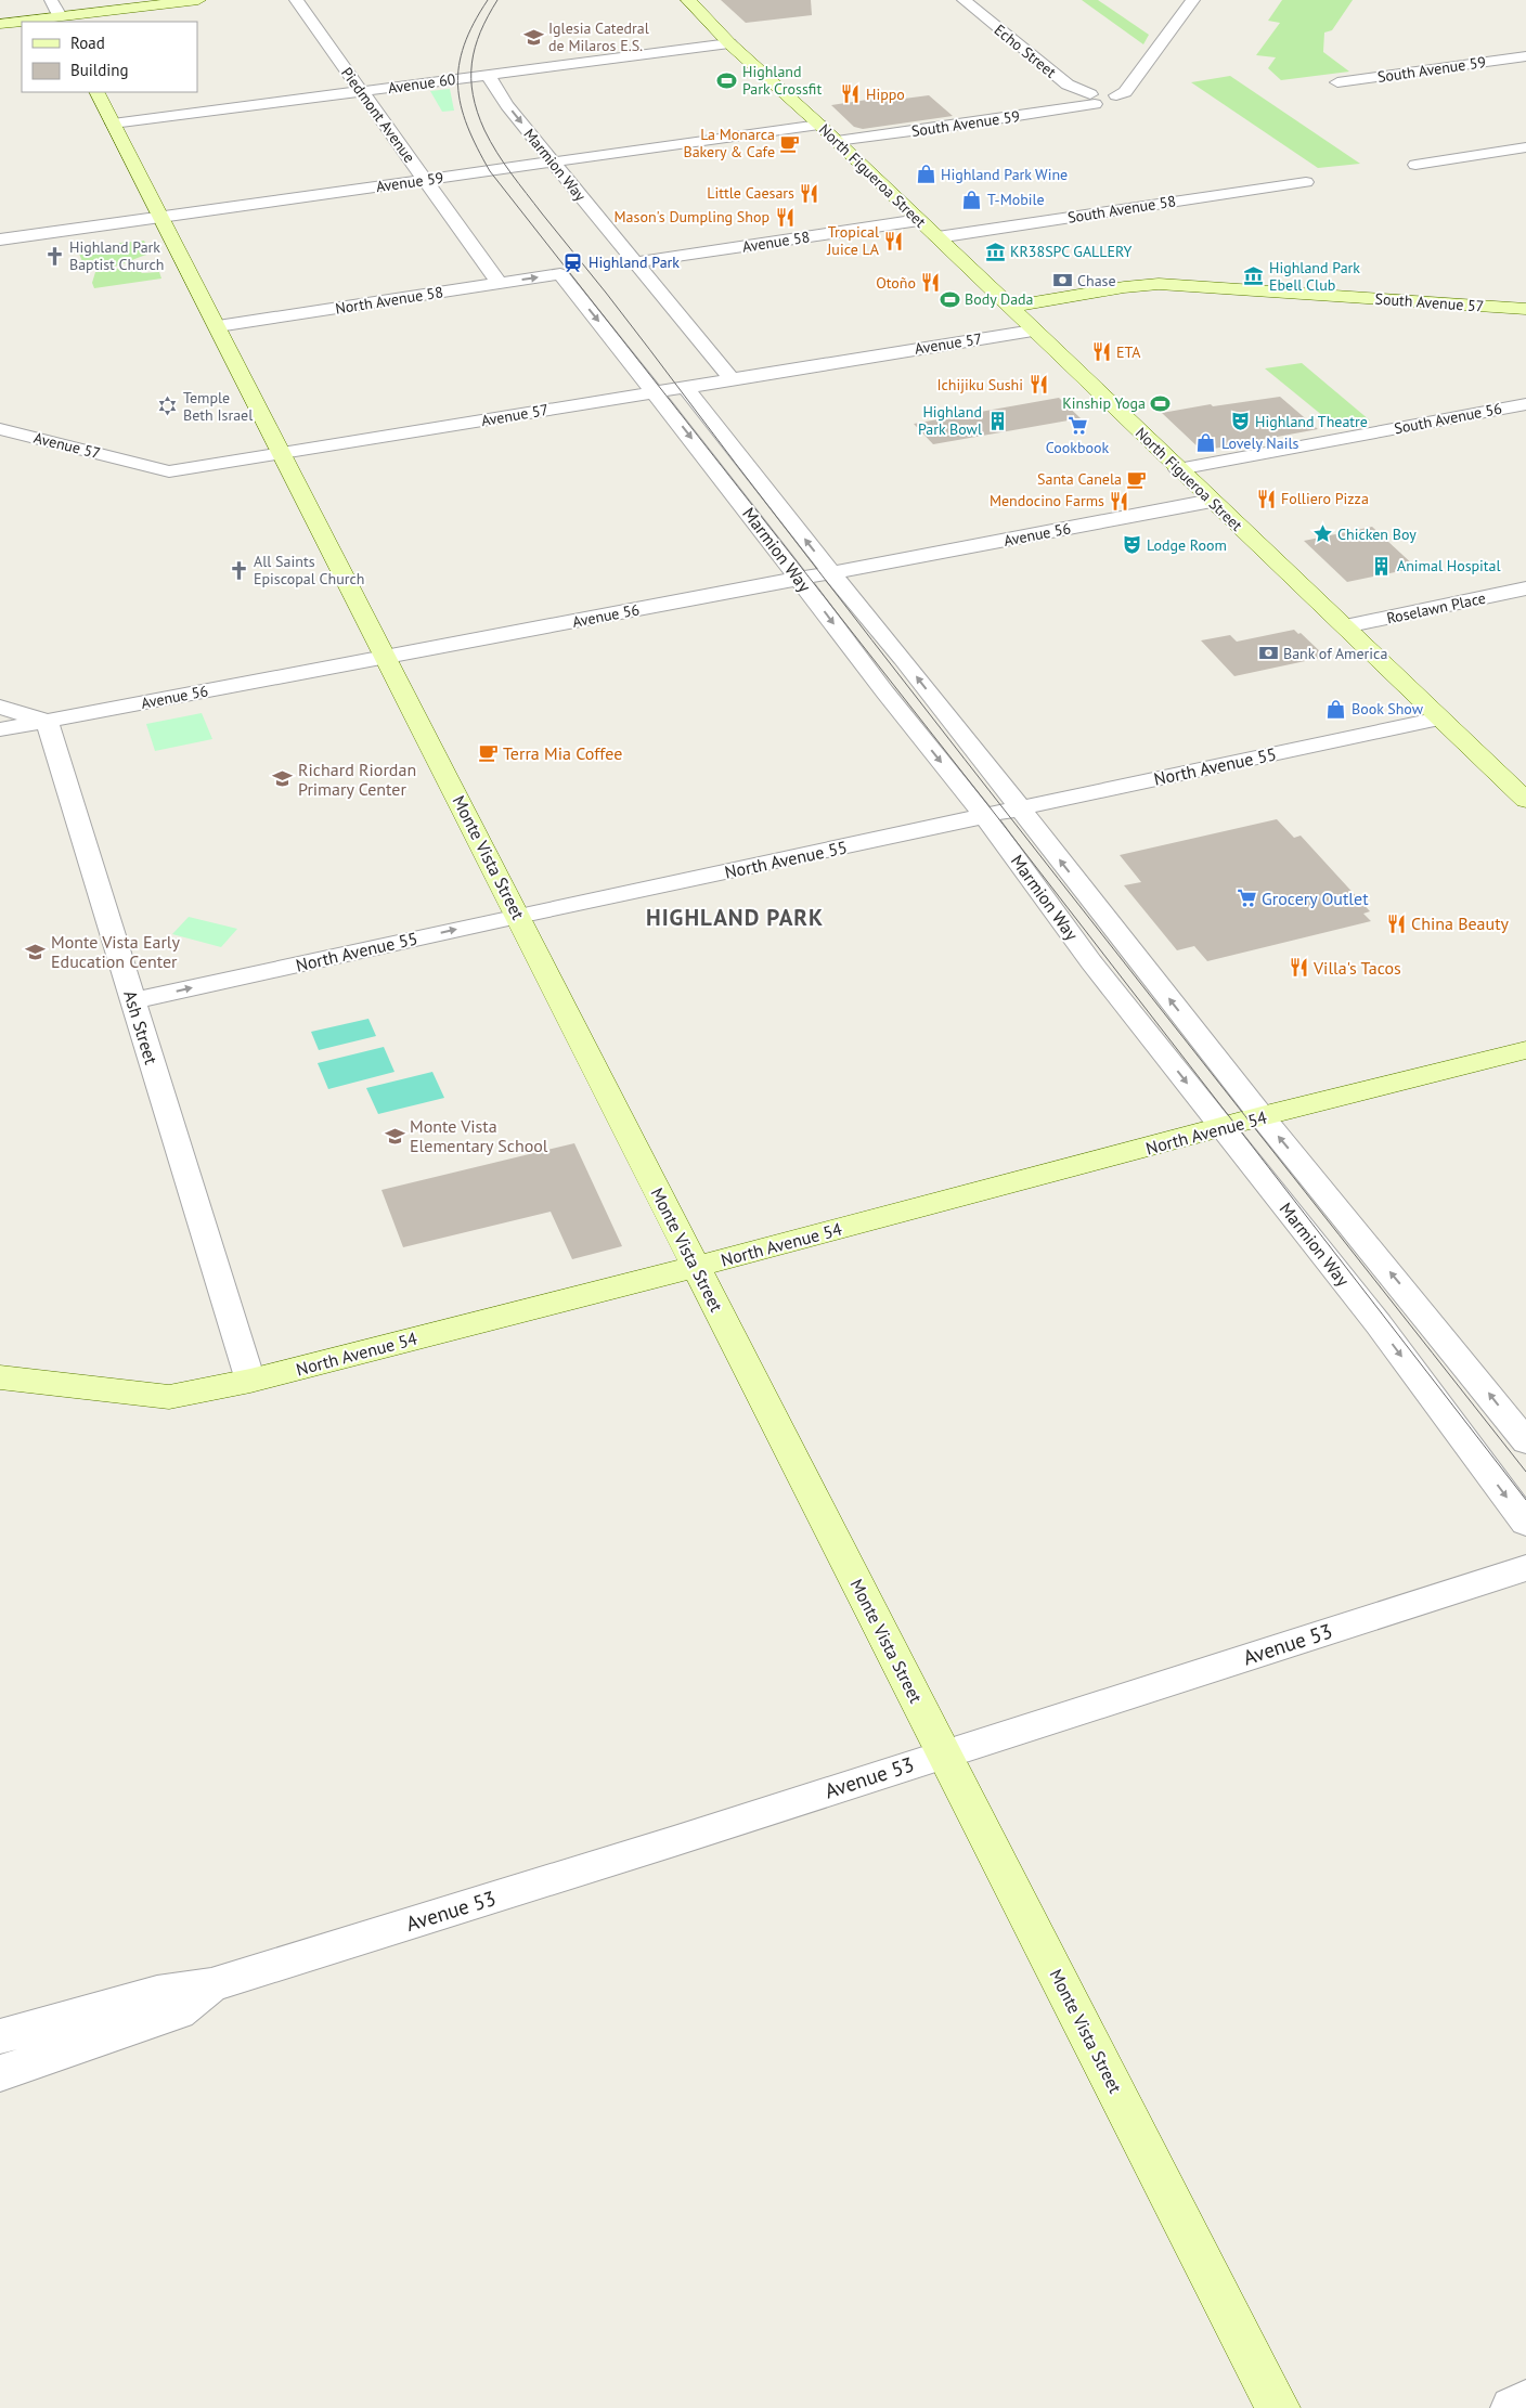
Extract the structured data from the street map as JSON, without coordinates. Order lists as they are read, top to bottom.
{
  "streets": {
    "street": [
      "Echo Street",
      "South Avenue 59",
      "Avenue 60",
      "Piedmont Avenue",
      "Marmion Way",
      "North Figueroa Street",
      "Avenue 59",
      "South Avenue 58",
      "Avenue 58",
      "North Avenue 58",
      "South Avenue 57",
      "Avenue 57",
      "South Avenue 56",
      "Avenue 56",
      "Roselawn Place",
      "North Avenue 55",
      "Monte Vista Street",
      "Ash Street",
      "North Avenue 54",
      "Avenue 53"
    ]
  },
  "crossings": [
    ["Echo Street", "South Avenue 59"],
    ["South Avenue 59", "North Figueroa Street"],
    ["Avenue 60", "Piedmont Avenue"],
    ["Avenue 60", "Marmion Way"],
    ["Avenue 60", "North Figueroa Street"],
    ["Avenue 60", "Monte Vista Street"],
    ["Piedmont Avenue", "Avenue 59"],
    ["Piedmont Avenue", "North Avenue 58"],
    ["Marmion Way", "Avenue 59"],
    ["Marmion Way", "Avenue 58"],
    ["Marmion Way", "North Avenue 58"],
    ["Marmion Way", "Avenue 57"],
    ["Marmion Way", "Avenue 56"],
    ["Marmion Way", "North Avenue 55"],
    ["Marmion Way", "North Avenue 54"],
    ["North Figueroa Street", "Avenue 59"],
    ["North Figueroa Street", "South Avenue 58"],
    ["North Figueroa Street", "Avenue 58"],
    ["North Figueroa Street", "South Avenue 57"],
    ["North Figueroa Street", "Avenue 57"],
    ["North Figueroa Street", "South Avenue 56"],
    ["North Figueroa Street", "Avenue 56"],
    ["North Figueroa Street", "Roselawn Place"],
    ["North Figueroa Street", "North Avenue 55"],
    ["Avenue 59", "Monte Vista Street"],
    ["North Avenue 58", "Monte Vista Street"],
    ["Avenue 57", "Monte Vista Street"],
    ["Avenue 56", "Monte Vista Street"],
    ["Avenue 56", "Ash Street"],
    ["North Avenue 55", "Monte Vista Street"],
    ["North Avenue 55", "Ash Street"],
    ["Monte Vista Street", "North Avenue 54"],
    ["Monte Vista Street", "Avenue 53"],
    ["Ash Street", "North Avenue 54"]
  ],
  "districts": ["HIGHLAND PARK"],
  "places": {
    "school or university": [
      "Iglesia Catedral de Milaros E.S.",
      "Richard Riordan Primary Center",
      "Monte Vista Early Education Center",
      "Monte Vista Elementary School"
    ],
    "sports": ["Highland Park Crossfit", "Body Dada", "Kinship Yoga"],
    "restaurant": [
      "Hippo",
      "Little Caesars",
      "Mason's Dumpling Shop",
      "Tropical Juice LA",
      "Otoño",
      "ETA",
      "Ichijiku Sushi",
      "Folliero Pizza",
      "Mendocino Farms",
      "China Beauty",
      "Villa's Tacos"
    ],
    "cafe": ["La Monarca Bakery & Cafe", "Santa Canela", "Terra Mia Coffee"],
    "shop": [
      "Highland Park Wine",
      "T-Mobile",
      "Lovely Nails",
      "Book Show"
    ],
    "museum": ["KR38SPC GALLERY", "Highland Park Ebell Club"],
    "church": ["Highland Park Baptist Church", "All Saints Episcopal Church"],
    "station": ["Highland Park"],
    "bank": ["Chase", "Bank of America"],
    "synagogue": ["Temple Beth Israel"],
    "building": ["Highland Park Bowl", "Animal Hospital"],
    "theatre": ["Highland Theatre", "Lodge Room"],
    "supermarket": ["Cookbook", "Grocery Outlet"],
    "place": ["Chicken Boy"]
  },
  "legend": ["Road", "Building"]
}
